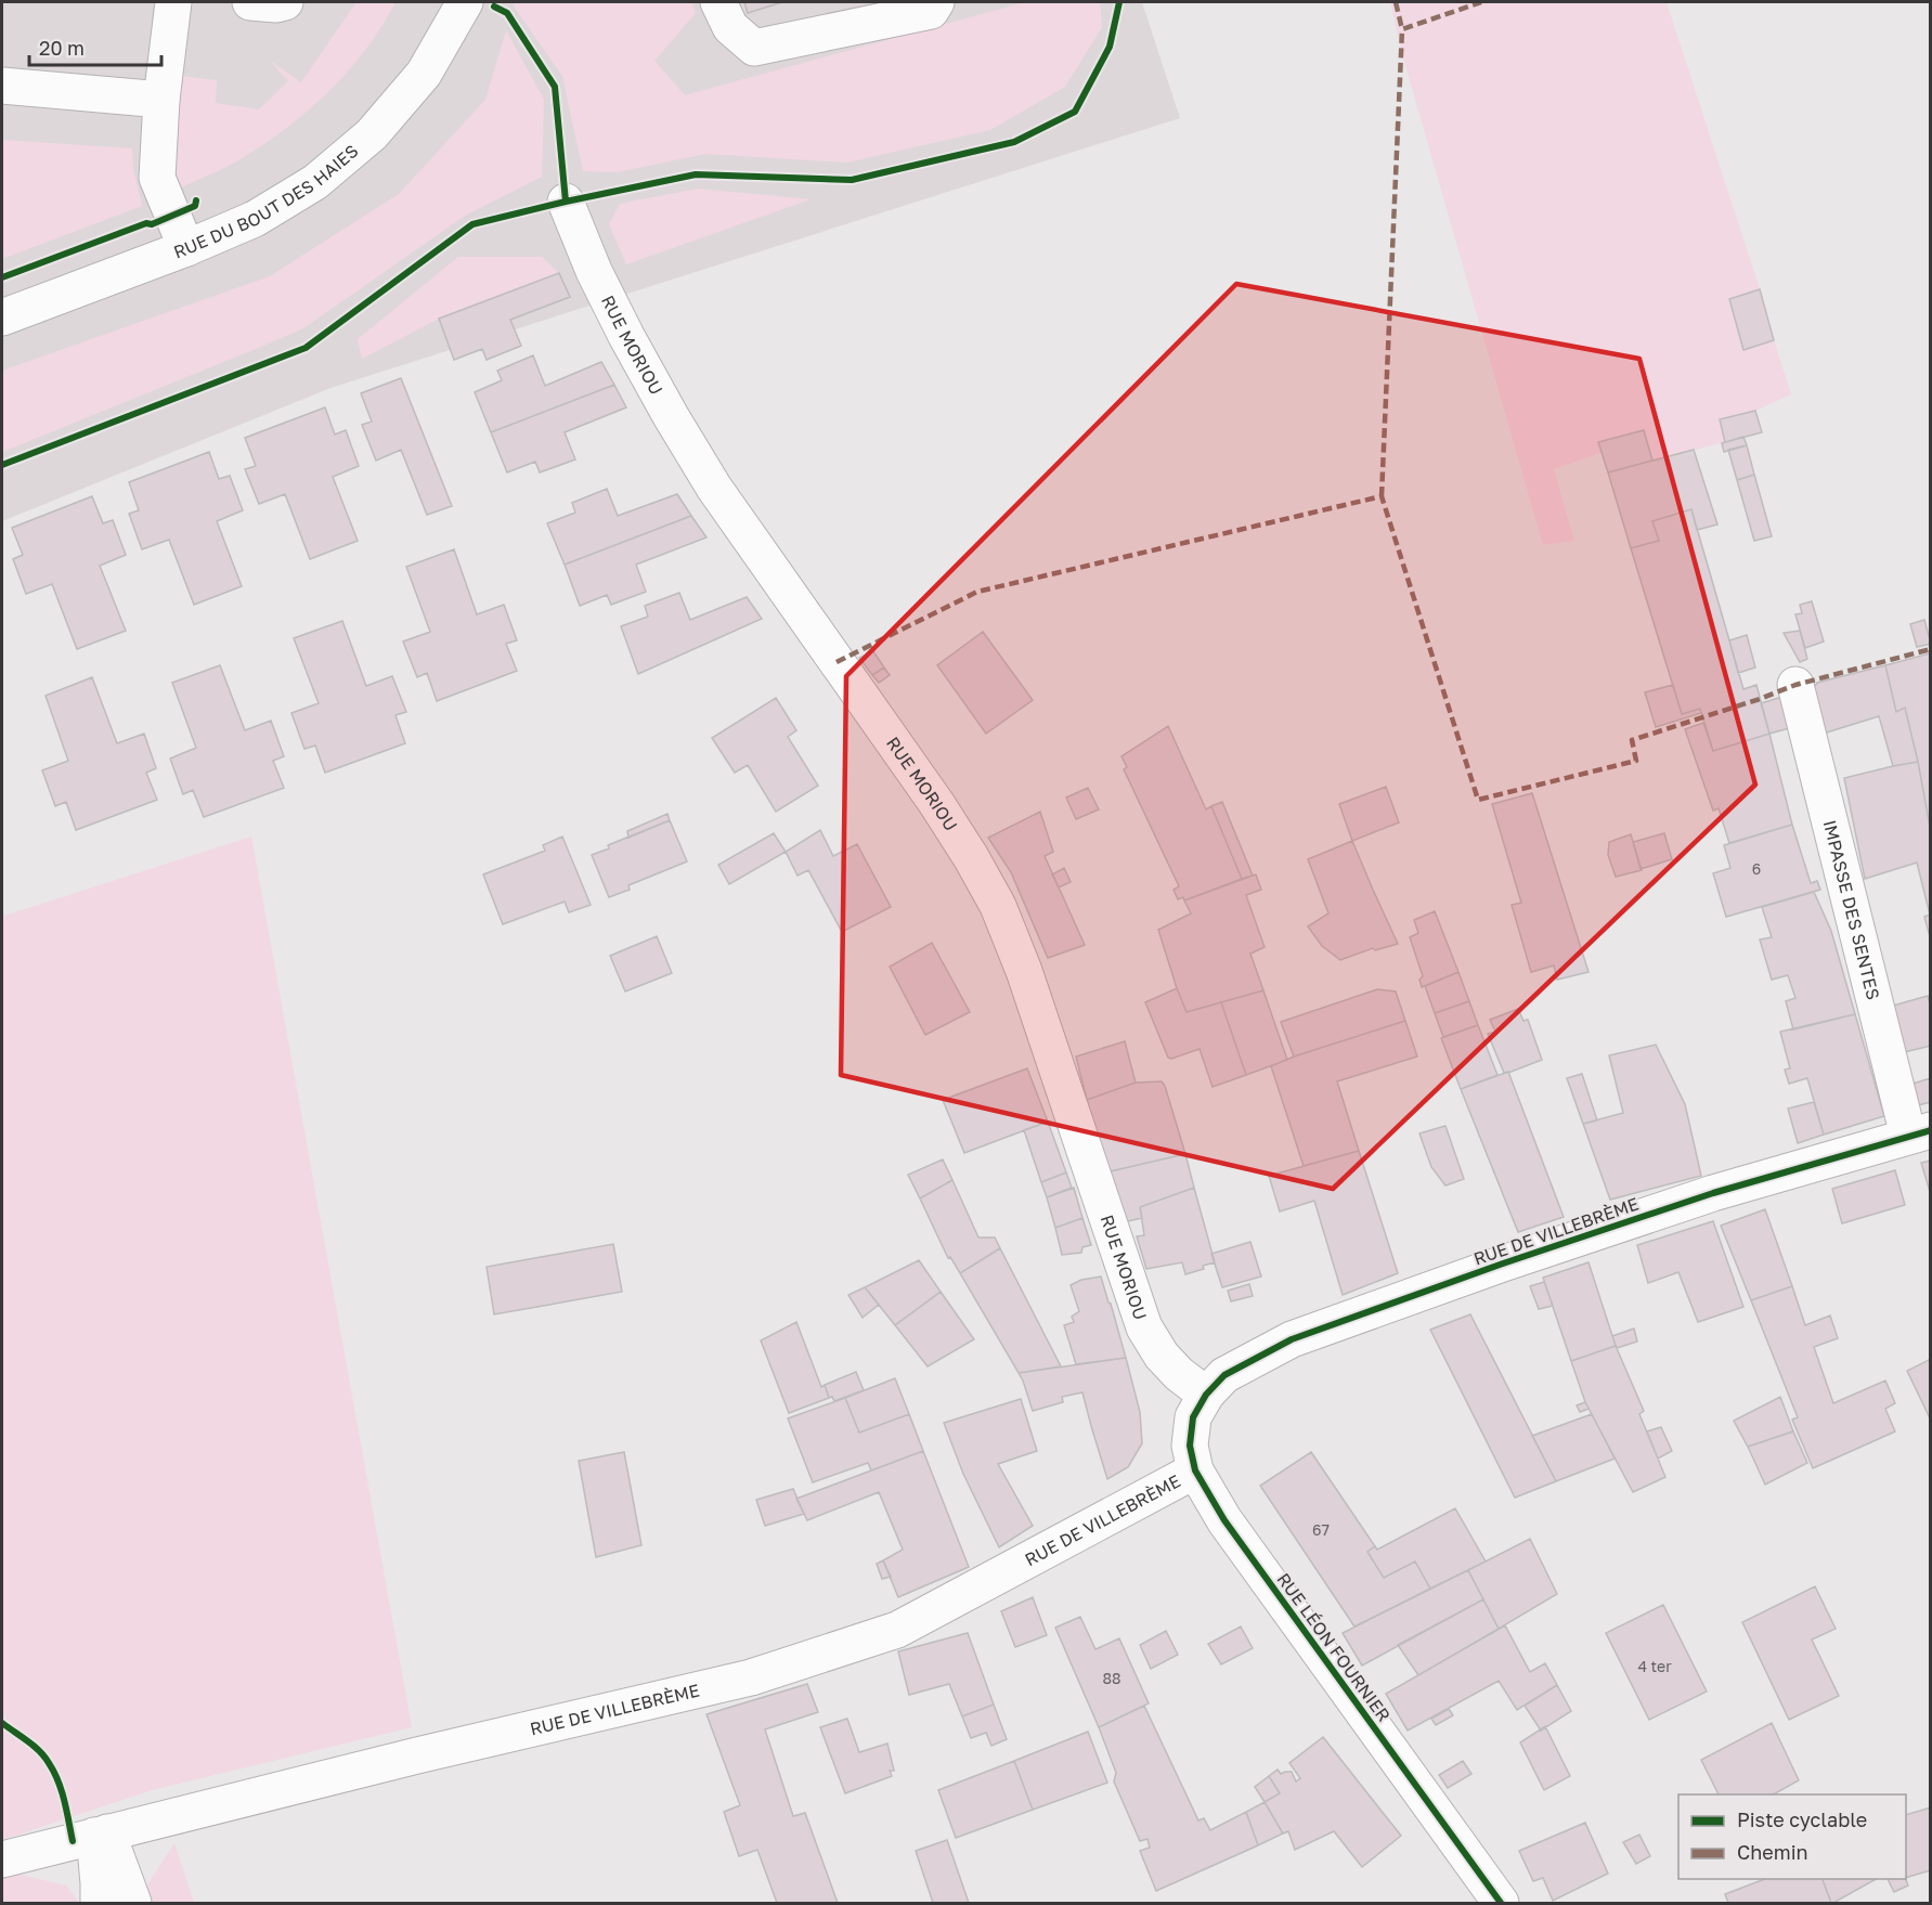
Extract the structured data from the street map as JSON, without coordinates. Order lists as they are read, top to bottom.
{
  "streets": {
    "street": [
      "RUE DU BOUT DES HAIES",
      "RUE MORIOU",
      "IMPASSE DES SENTES",
      "RUE DE VILLEBRÈME",
      "RUE LÉON FOURNIER"
    ]
  },
  "crossings": [
    ["RUE MORIOU", "RUE DE VILLEBRÈME"],
    ["RUE MORIOU", "RUE LÉON FOURNIER"],
    ["IMPASSE DES SENTES", "RUE DE VILLEBRÈME"],
    ["RUE DE VILLEBRÈME", "RUE LÉON FOURNIER"]
  ],
  "house_numbers": [
    "6",
    "67",
    "4 ter",
    "88"
  ],
  "legend": ["Piste cyclable", "Chemin"],
  "scale_bar": "20 m"
}
